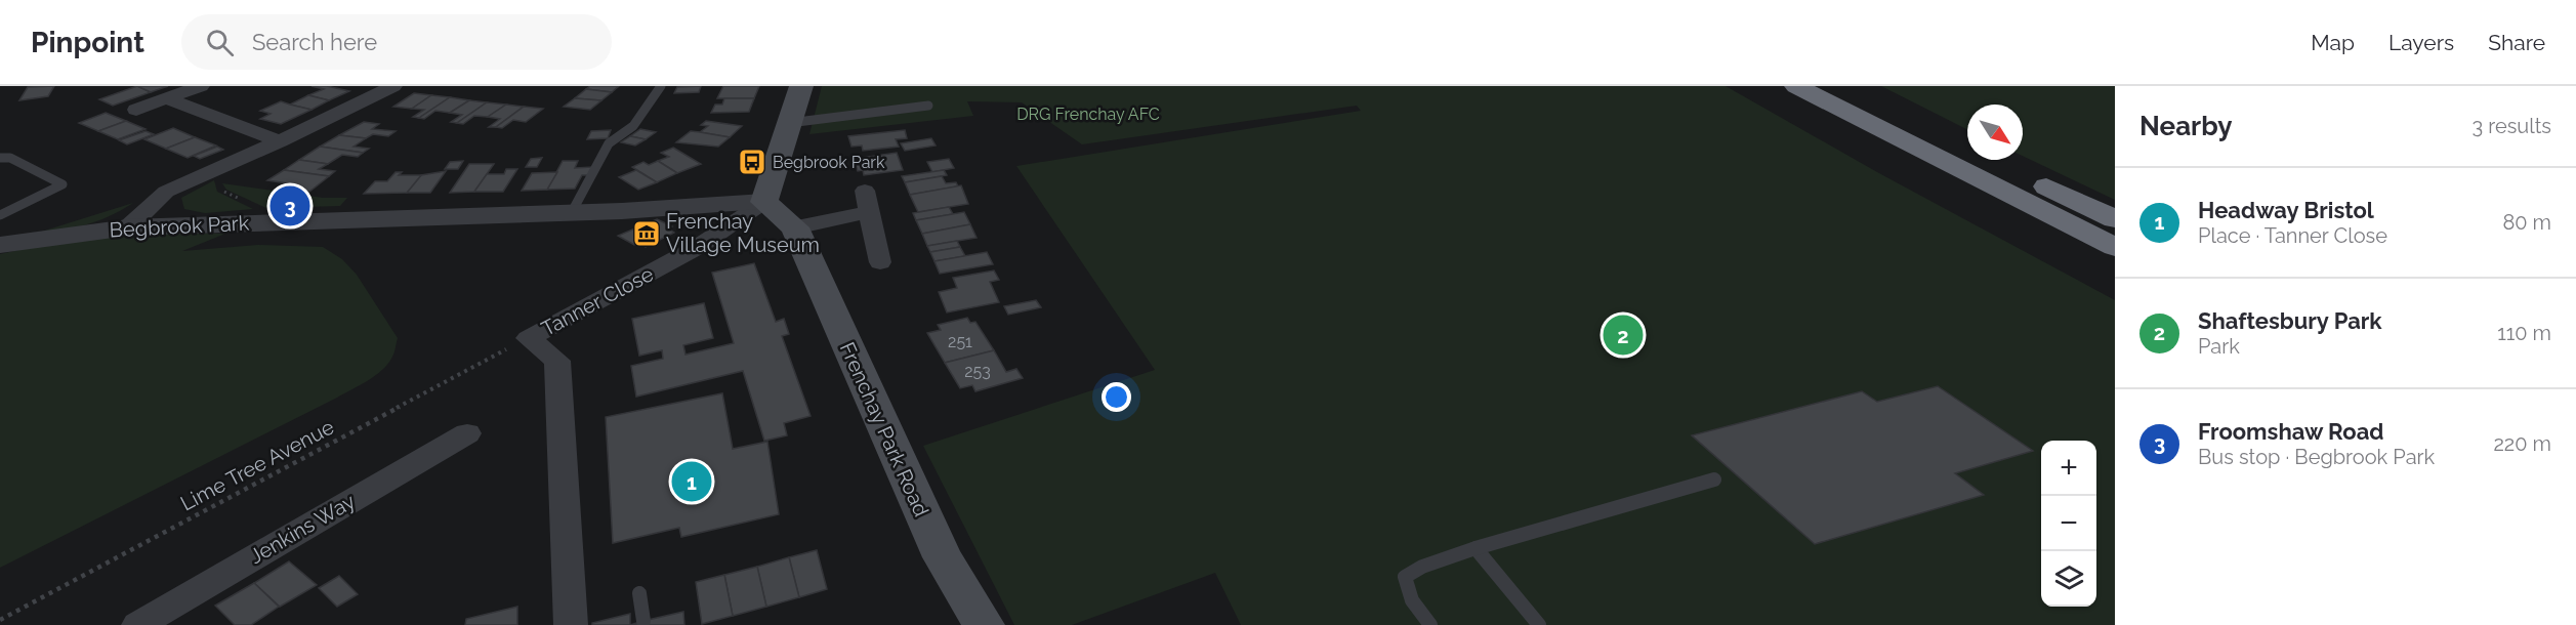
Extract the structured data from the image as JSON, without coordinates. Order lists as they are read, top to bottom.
{
  "streets": {
    "main road": ["Frenchay Park Road"],
    "street": ["Begbrook Park", "Tanner Close", "Jenkins Way"],
    "path": ["Lime Tree Avenue"]
  },
  "crossings": [
    ["Begbrook Park", "Tanner Close"],
    ["Begbrook Park", "Frenchay Park Road"],
    ["Tanner Close", "Frenchay Park Road"],
    ["Tanner Close", "Lime Tree Avenue"]
  ],
  "parks": ["DRG Frenchay AFC"],
  "places": {
    "bus stop": ["Begbrook Park"],
    "museum": ["Frenchay Village Museum"]
  },
  "house_numbers": ["251", "253"],
  "north": "bottom right",
  "page": {
    "header": "Pinpoint",
    "search": "Search here",
    "nav": ["Map", "Layers", "Share"],
    "heading": ["Nearby", "3 results"],
    "list": [
      {
        "mark": "1",
        "name": "Headway Bristol",
        "note": "Place · Tanner Close",
        "value": "80 m"
      },
      {
        "mark": "2",
        "name": "Shaftesbury Park",
        "note": "Park",
        "value": "110 m"
      },
      {
        "mark": "3",
        "name": "Froomshaw Road",
        "note": "Bus stop · Begbrook Park",
        "value": "220 m"
      }
    ],
    "pins": ["3", "2", "1"],
    "map_buttons": ["+", "−"]
  }
}
